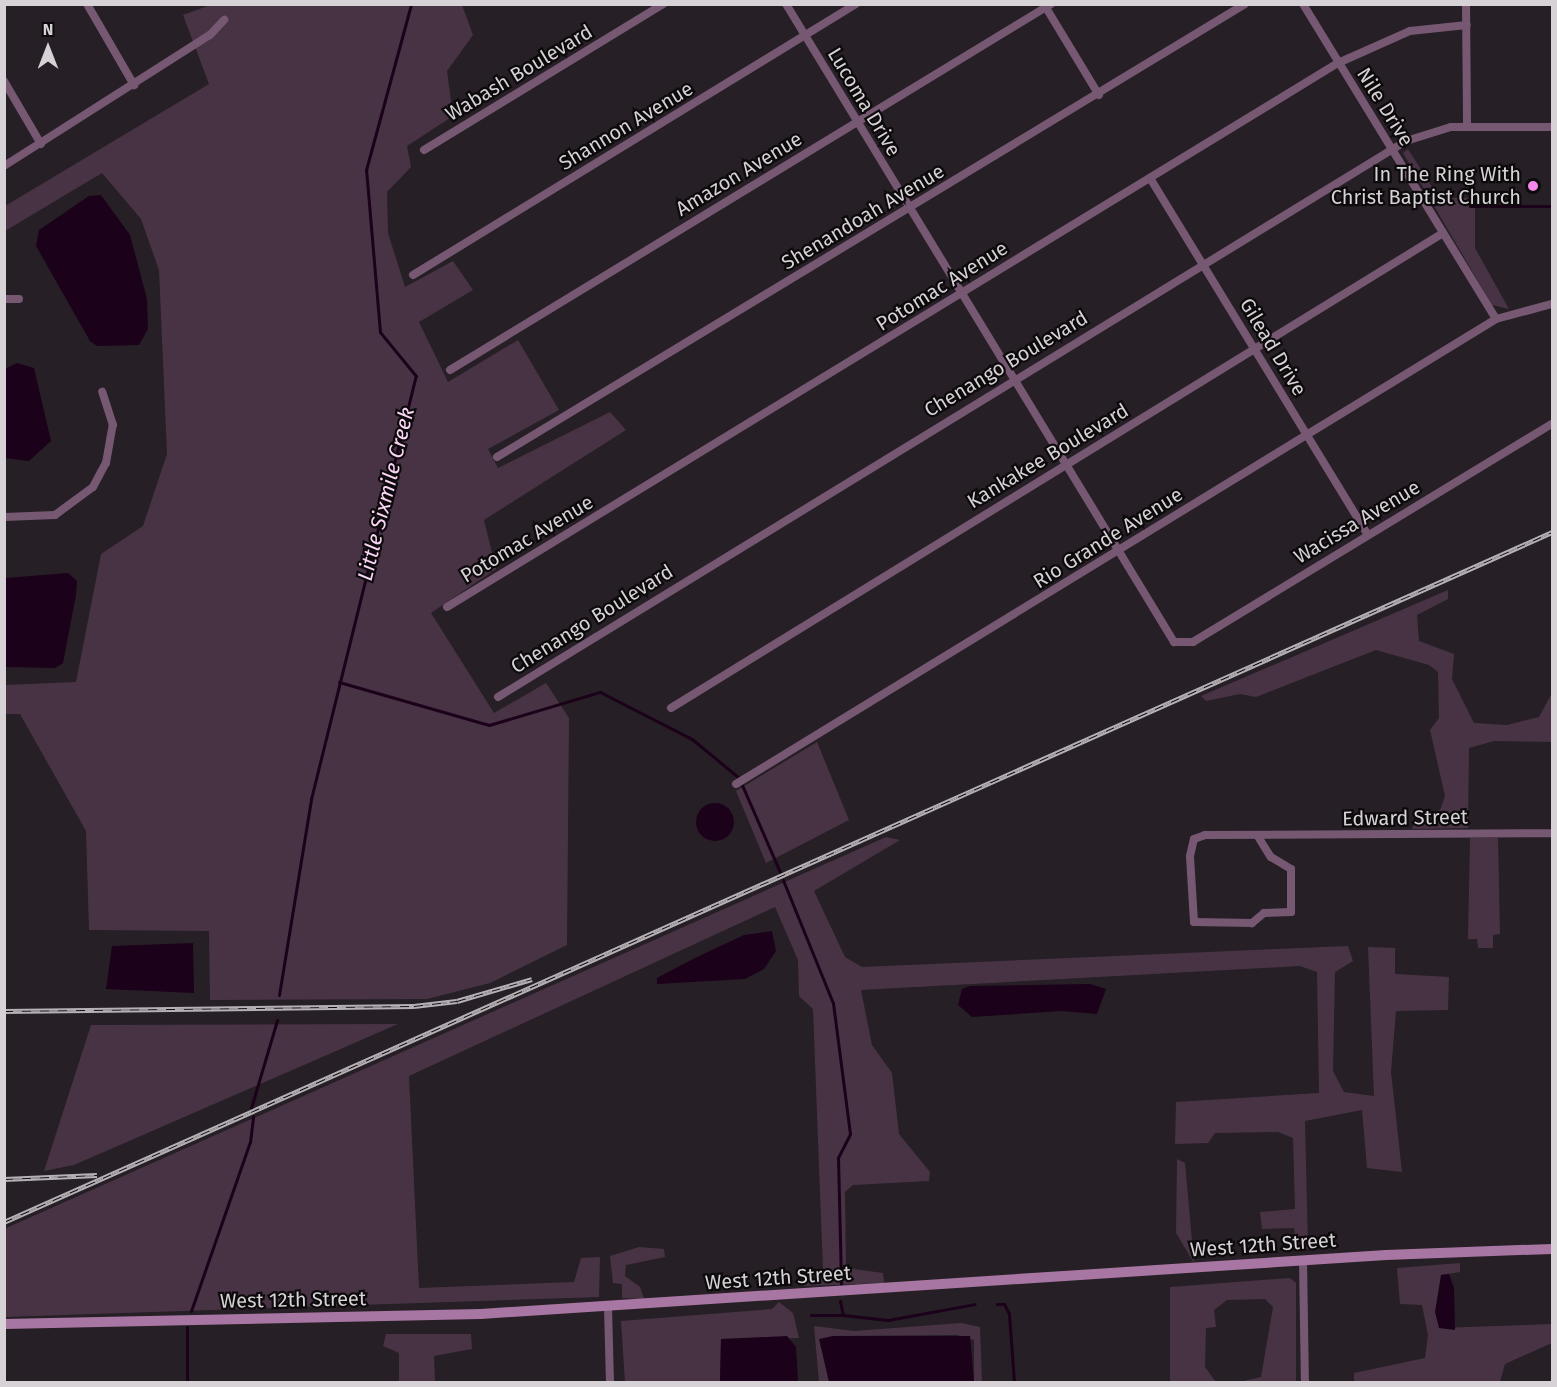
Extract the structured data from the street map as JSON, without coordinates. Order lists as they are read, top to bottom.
{
  "streets": {
    "street": [
      "Wabash Boulevard",
      "Lucoma Drive",
      "Nile Drive",
      "Shannon Avenue",
      "Amazon Avenue",
      "Shenandoah Avenue",
      "Potomac Avenue",
      "Gilead Drive",
      "Chenango Boulevard",
      "Kankakee Boulevard",
      "Wacissa Avenue",
      "Rio Grande Avenue",
      "Edward Street",
      "West 12th Street"
    ]
  },
  "crossings": [
    ["Lucoma Drive", "Shannon Avenue"],
    ["Lucoma Drive", "Amazon Avenue"],
    ["Lucoma Drive", "Shenandoah Avenue"],
    ["Lucoma Drive", "Potomac Avenue"],
    ["Lucoma Drive", "Chenango Boulevard"],
    ["Lucoma Drive", "Kankakee Boulevard"],
    ["Lucoma Drive", "Wacissa Avenue"],
    ["Lucoma Drive", "Rio Grande Avenue"],
    ["Nile Drive", "Potomac Avenue"],
    ["Nile Drive", "Chenango Boulevard"],
    ["Nile Drive", "Kankakee Boulevard"],
    ["Nile Drive", "Rio Grande Avenue"],
    ["Amazon Avenue", "Shenandoah Avenue"],
    ["Potomac Avenue", "Gilead Drive"],
    ["Gilead Drive", "Chenango Boulevard"],
    ["Gilead Drive", "Kankakee Boulevard"],
    ["Gilead Drive", "Wacissa Avenue"],
    ["Gilead Drive", "Rio Grande Avenue"]
  ],
  "water": ["Little Sixmile Creek"],
  "places": ["In The Ring With Christ Baptist Church"],
  "north": "top"
}
